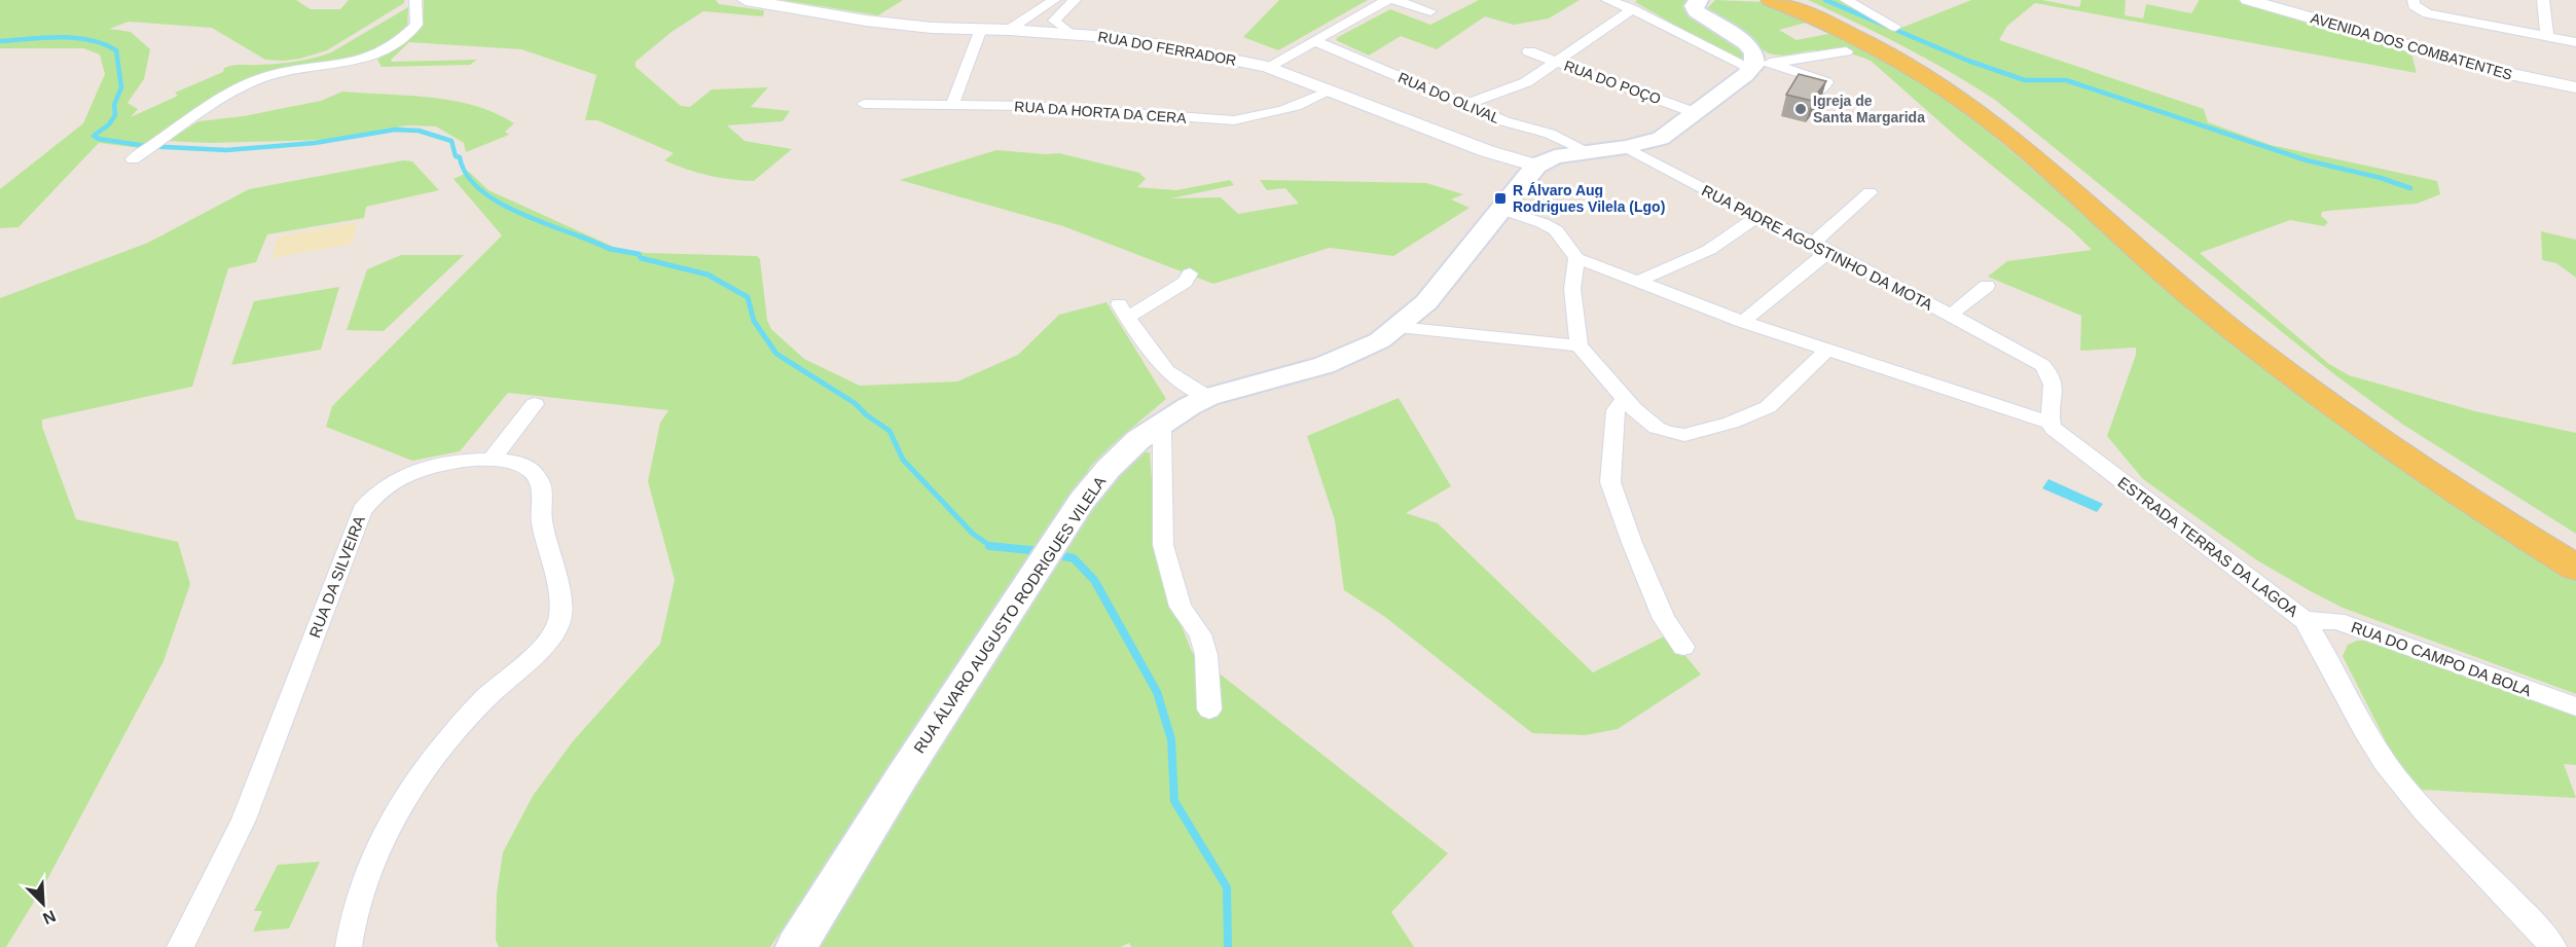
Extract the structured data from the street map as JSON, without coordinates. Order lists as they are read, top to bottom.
{
  "streets": {
    "main road": ["RUA ÁLVARO AUGUSTO RODRIGUES VILELA"],
    "street": [
      "AVENIDA DOS COMBATENTES",
      "RUA DO FERRADOR",
      "RUA DO POÇO",
      "RUA DO OLIVAL",
      "RUA DA HORTA DA CERA",
      "RUA PADRE AGOSTINHO DA MOTA",
      "ESTRADA TERRAS DA LAGOA",
      "RUA DA SILVEIRA",
      "RUA DO CAMPO DA BOLA"
    ]
  },
  "crossings": [
    ["RUA DO FERRADOR", "RUA DA HORTA DA CERA"],
    ["RUA DO FERRADOR", "RUA ÁLVARO AUGUSTO RODRIGUES VILELA"],
    ["RUA PADRE AGOSTINHO DA MOTA", "ESTRADA TERRAS DA LAGOA"],
    ["ESTRADA TERRAS DA LAGOA", "RUA DO CAMPO DA BOLA"]
  ],
  "places": {
    "other": ["Igreja de Santa Margarida"],
    "transit": ["R Álvaro Aug Rodrigues Vilela (Lgo)"]
  },
  "north": "bottom right"
}
